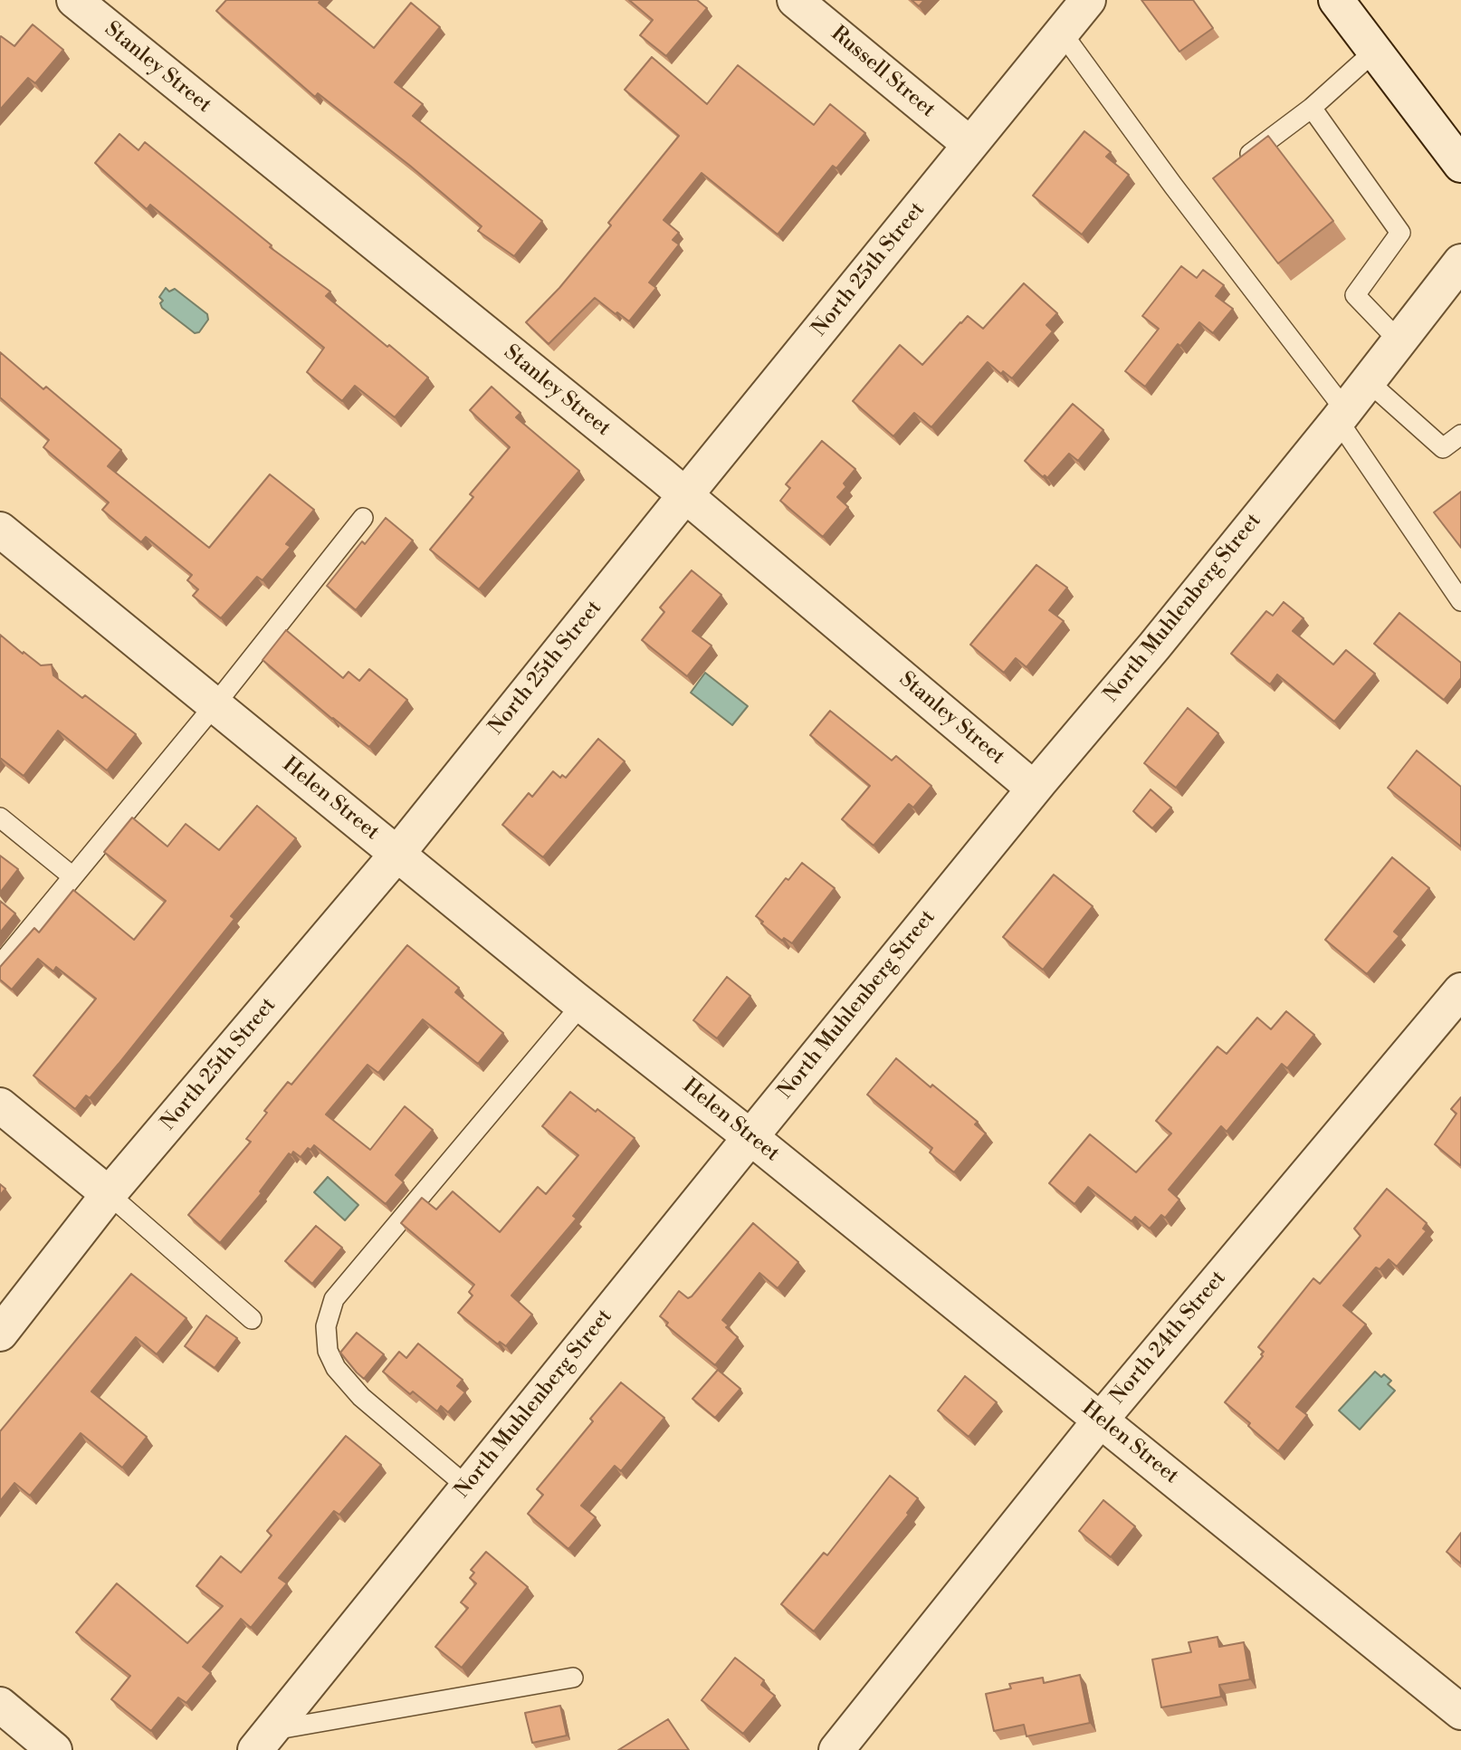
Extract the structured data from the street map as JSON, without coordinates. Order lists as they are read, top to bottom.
{
  "streets": {
    "street": [
      "Stanley Street",
      "Russell Street",
      "North 25th Street",
      "North Muhlenberg Street",
      "Helen Street",
      "North 24th Street"
    ]
  },
  "crossings": [
    ["Stanley Street", "North 25th Street"],
    ["Stanley Street", "North Muhlenberg Street"],
    ["Russell Street", "North 25th Street"],
    ["North 25th Street", "Helen Street"],
    ["North Muhlenberg Street", "Helen Street"],
    ["Helen Street", "North 24th Street"]
  ]
}
